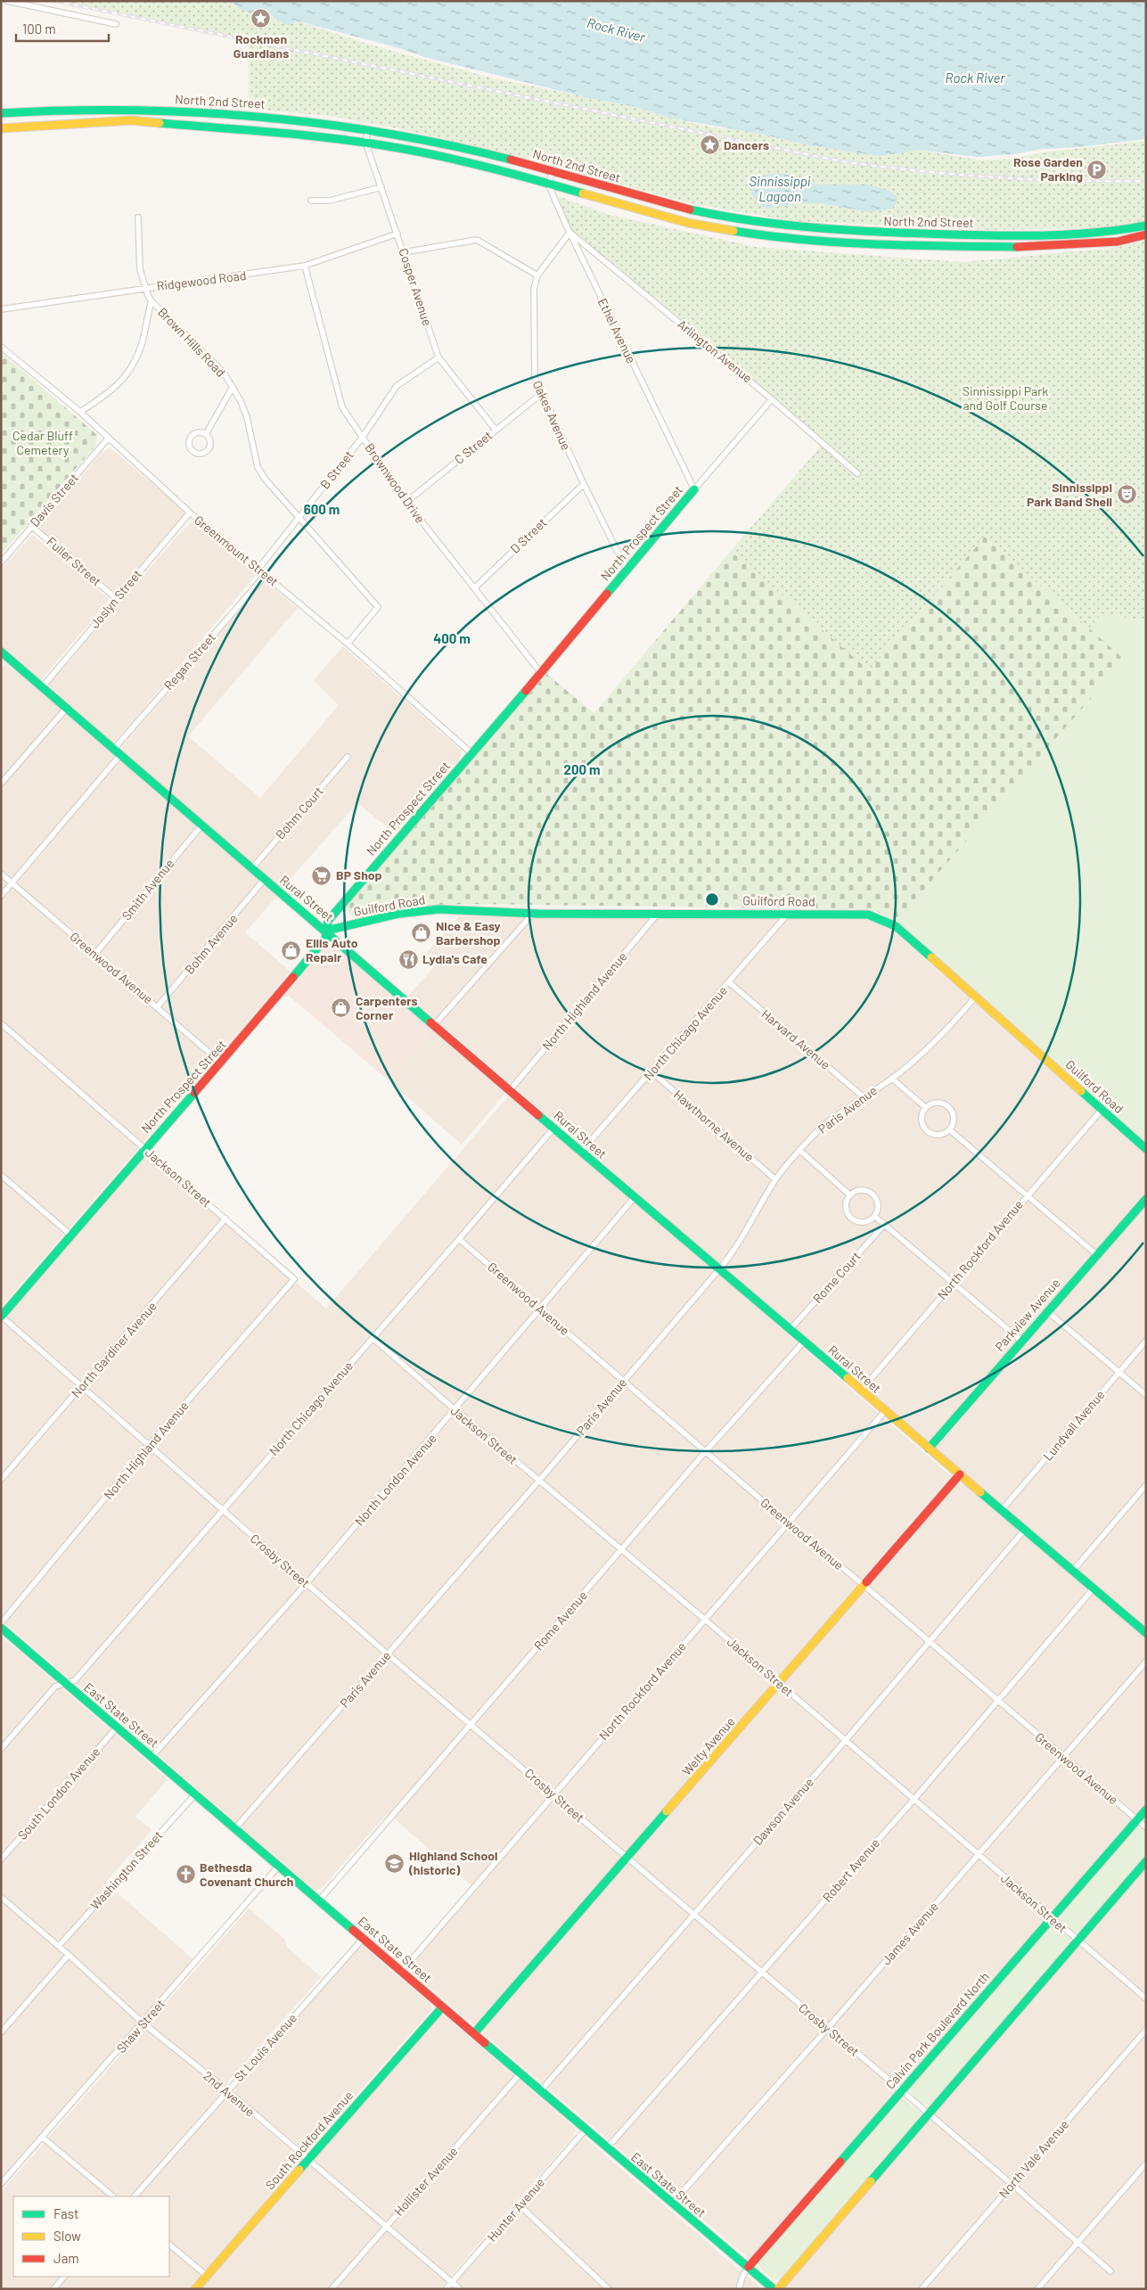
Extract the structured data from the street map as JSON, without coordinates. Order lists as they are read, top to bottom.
{
  "streets": {
    "street": [
      "North 2nd Street",
      "Ridgewood Road",
      "Cosper Avenue",
      "Ethel Avenue",
      "Brown Hills Road",
      "Arlington Avenue",
      "Oakes Avenue",
      "C Street",
      "B Street",
      "Brownwood Drive",
      "Davis Street",
      "North Prospect Street",
      "D Street",
      "Greenmount Street",
      "Fuller Street",
      "Joslyn Street",
      "Regan Street",
      "Bohm Court",
      "Smith Avenue",
      "Rural Street",
      "Guilford Road",
      "Bohm Avenue",
      "Greenwood Avenue",
      "North Highland Avenue",
      "North Chicago Avenue",
      "Harvard Avenue",
      "Paris Avenue",
      "Hawthorne Avenue",
      "Jackson Street",
      "North Rockford Avenue",
      "Rome Court",
      "Parkview Avenue",
      "North Gardiner Avenue",
      "Lundvall Avenue",
      "North London Avenue",
      "Crosby Street",
      "Rome Avenue",
      "East State Street",
      "Welty Avenue",
      "South London Avenue",
      "Dawson Avenue",
      "Washington Street",
      "Robert Avenue",
      "James Avenue",
      "Shaw Street",
      "Calvin Park Boulevard North",
      "St Louis Avenue",
      "2nd Avenue",
      "South Rockford Avenue",
      "North Vale Avenue",
      "Hollister Avenue",
      "Hunter Avenue"
    ]
  },
  "crossings": [
    ["North 2nd Street", "Cosper Avenue"],
    ["North 2nd Street", "Ethel Avenue"],
    ["Ridgewood Road", "Cosper Avenue"],
    ["Ridgewood Road", "Brown Hills Road"],
    ["Ridgewood Road", "Brownwood Drive"],
    ["Cosper Avenue", "C Street"],
    ["Cosper Avenue", "B Street"],
    ["Ethel Avenue", "Arlington Avenue"],
    ["Ethel Avenue", "Oakes Avenue"],
    ["Ethel Avenue", "North Prospect Street"],
    ["Brown Hills Road", "B Street"],
    ["Brown Hills Road", "Greenmount Street"],
    ["Arlington Avenue", "Oakes Avenue"],
    ["Arlington Avenue", "North Prospect Street"],
    ["Oakes Avenue", "C Street"],
    ["Oakes Avenue", "North Prospect Street"],
    ["Oakes Avenue", "D Street"],
    ["C Street", "Brownwood Drive"],
    ["B Street", "Brownwood Drive"],
    ["B Street", "Greenmount Street"],
    ["Brownwood Drive", "North Prospect Street"],
    ["Brownwood Drive", "D Street"],
    ["Davis Street", "Greenmount Street"],
    ["Davis Street", "Fuller Street"],
    ["North Prospect Street", "Greenmount Street"],
    ["North Prospect Street", "Rural Street"],
    ["North Prospect Street", "Guilford Road"],
    ["North Prospect Street", "Greenwood Avenue"],
    ["North Prospect Street", "Jackson Street"],
    ["North Prospect Street", "Crosby Street"],
    ["Greenmount Street", "Joslyn Street"],
    ["Greenmount Street", "Regan Street"],
    ["Fuller Street", "Joslyn Street"],
    ["Joslyn Street", "Rural Street"],
    ["Regan Street", "Rural Street"],
    ["Bohm Court", "Rural Street"],
    ["Smith Avenue", "Rural Street"],
    ["Smith Avenue", "Greenwood Avenue"],
    ["Rural Street", "Guilford Road"],
    ["Rural Street", "Bohm Avenue"],
    ["Rural Street", "North Highland Avenue"],
    ["Rural Street", "North Chicago Avenue"],
    ["Rural Street", "Paris Avenue"],
    ["Rural Street", "North Rockford Avenue"],
    ["Rural Street", "Rome Court"],
    ["Rural Street", "Parkview Avenue"],
    ["Rural Street", "Lundvall Avenue"],
    ["Rural Street", "North London Avenue"],
    ["Rural Street", "Rome Avenue"],
    ["Rural Street", "Welty Avenue"],
    ["Rural Street", "Dawson Avenue"],
    ["Rural Street", "Robert Avenue"],
    ["Guilford Road", "North Highland Avenue"],
    ["Guilford Road", "North Chicago Avenue"],
    ["Guilford Road", "Paris Avenue"],
    ["Guilford Road", "North Rockford Avenue"],
    ["Bohm Avenue", "Greenwood Avenue"],
    ["Greenwood Avenue", "North Chicago Avenue"],
    ["Greenwood Avenue", "Paris Avenue"],
    ["Greenwood Avenue", "North Rockford Avenue"],
    ["Greenwood Avenue", "North London Avenue"],
    ["Greenwood Avenue", "Rome Avenue"],
    ["Greenwood Avenue", "Welty Avenue"],
    ["Greenwood Avenue", "Dawson Avenue"],
    ["Greenwood Avenue", "Robert Avenue"],
    ["Greenwood Avenue", "James Avenue"],
    ["Greenwood Avenue", "Calvin Park Boulevard North"],
    ["North Highland Avenue", "Jackson Street"],
    ["North Highland Avenue", "Crosby Street"],
    ["North Chicago Avenue", "Harvard Avenue"],
    ["North Chicago Avenue", "Hawthorne Avenue"],
    ["North Chicago Avenue", "Jackson Street"],
    ["North Chicago Avenue", "Crosby Street"],
    ["North Chicago Avenue", "East State Street"],
    ["Harvard Avenue", "Paris Avenue"],
    ["Paris Avenue", "Hawthorne Avenue"],
    ["Paris Avenue", "Jackson Street"],
    ["Paris Avenue", "Crosby Street"],
    ["Paris Avenue", "East State Street"],
    ["Jackson Street", "North Rockford Avenue"],
    ["Jackson Street", "North Gardiner Avenue"],
    ["Jackson Street", "North London Avenue"],
    ["Jackson Street", "Rome Avenue"],
    ["Jackson Street", "Welty Avenue"],
    ["Jackson Street", "Dawson Avenue"],
    ["Jackson Street", "Robert Avenue"],
    ["Jackson Street", "James Avenue"],
    ["Jackson Street", "Calvin Park Boulevard North"],
    ["North Rockford Avenue", "Crosby Street"],
    ["North Rockford Avenue", "East State Street"],
    ["North Gardiner Avenue", "Crosby Street"],
    ["North London Avenue", "Crosby Street"],
    ["North London Avenue", "East State Street"],
    ["Crosby Street", "Rome Avenue"],
    ["Crosby Street", "Welty Avenue"],
    ["Crosby Street", "Dawson Avenue"],
    ["Crosby Street", "Robert Avenue"],
    ["Crosby Street", "James Avenue"],
    ["Crosby Street", "Calvin Park Boulevard North"],
    ["Crosby Street", "North Vale Avenue"],
    ["Rome Avenue", "East State Street"],
    ["East State Street", "Welty Avenue"],
    ["East State Street", "South London Avenue"],
    ["East State Street", "Dawson Avenue"],
    ["East State Street", "Washington Street"],
    ["East State Street", "Robert Avenue"],
    ["East State Street", "James Avenue"],
    ["East State Street", "Shaw Street"],
    ["East State Street", "Calvin Park Boulevard North"],
    ["East State Street", "St Louis Avenue"],
    ["East State Street", "South Rockford Avenue"],
    ["East State Street", "Hollister Avenue"],
    ["East State Street", "Hunter Avenue"],
    ["Washington Street", "2nd Avenue"],
    ["Shaw Street", "2nd Avenue"],
    ["St Louis Avenue", "2nd Avenue"],
    ["2nd Avenue", "South Rockford Avenue"],
    ["2nd Avenue", "Hollister Avenue"],
    ["2nd Avenue", "Hunter Avenue"]
  ],
  "water": ["Rock River", "Sinnissippi Lagoon"],
  "parks": ["Sinnissippi Park and Golf Course", "Cedar Bluff Cemetery"],
  "places": {
    "place": ["Rockmen Guardians", "Dancers"],
    "parking": ["Rose Garden Parking"],
    "theatre": ["Sinnissippi Park Band Shell"],
    "supermarket": ["BP Shop"],
    "shop": ["Nice & Easy Barbershop", "Ellis Auto Repair", "Carpenters Corner"],
    "restaurant": ["Lydia's Cafe"],
    "school or university": ["Highland School (historic)"],
    "church": ["Bethesda Covenant Church"]
  },
  "legend": ["Fast", "Slow", "Jam"],
  "scale_bar": "100 m",
  "rings": ["600 m", "400 m", "200 m"]
}
